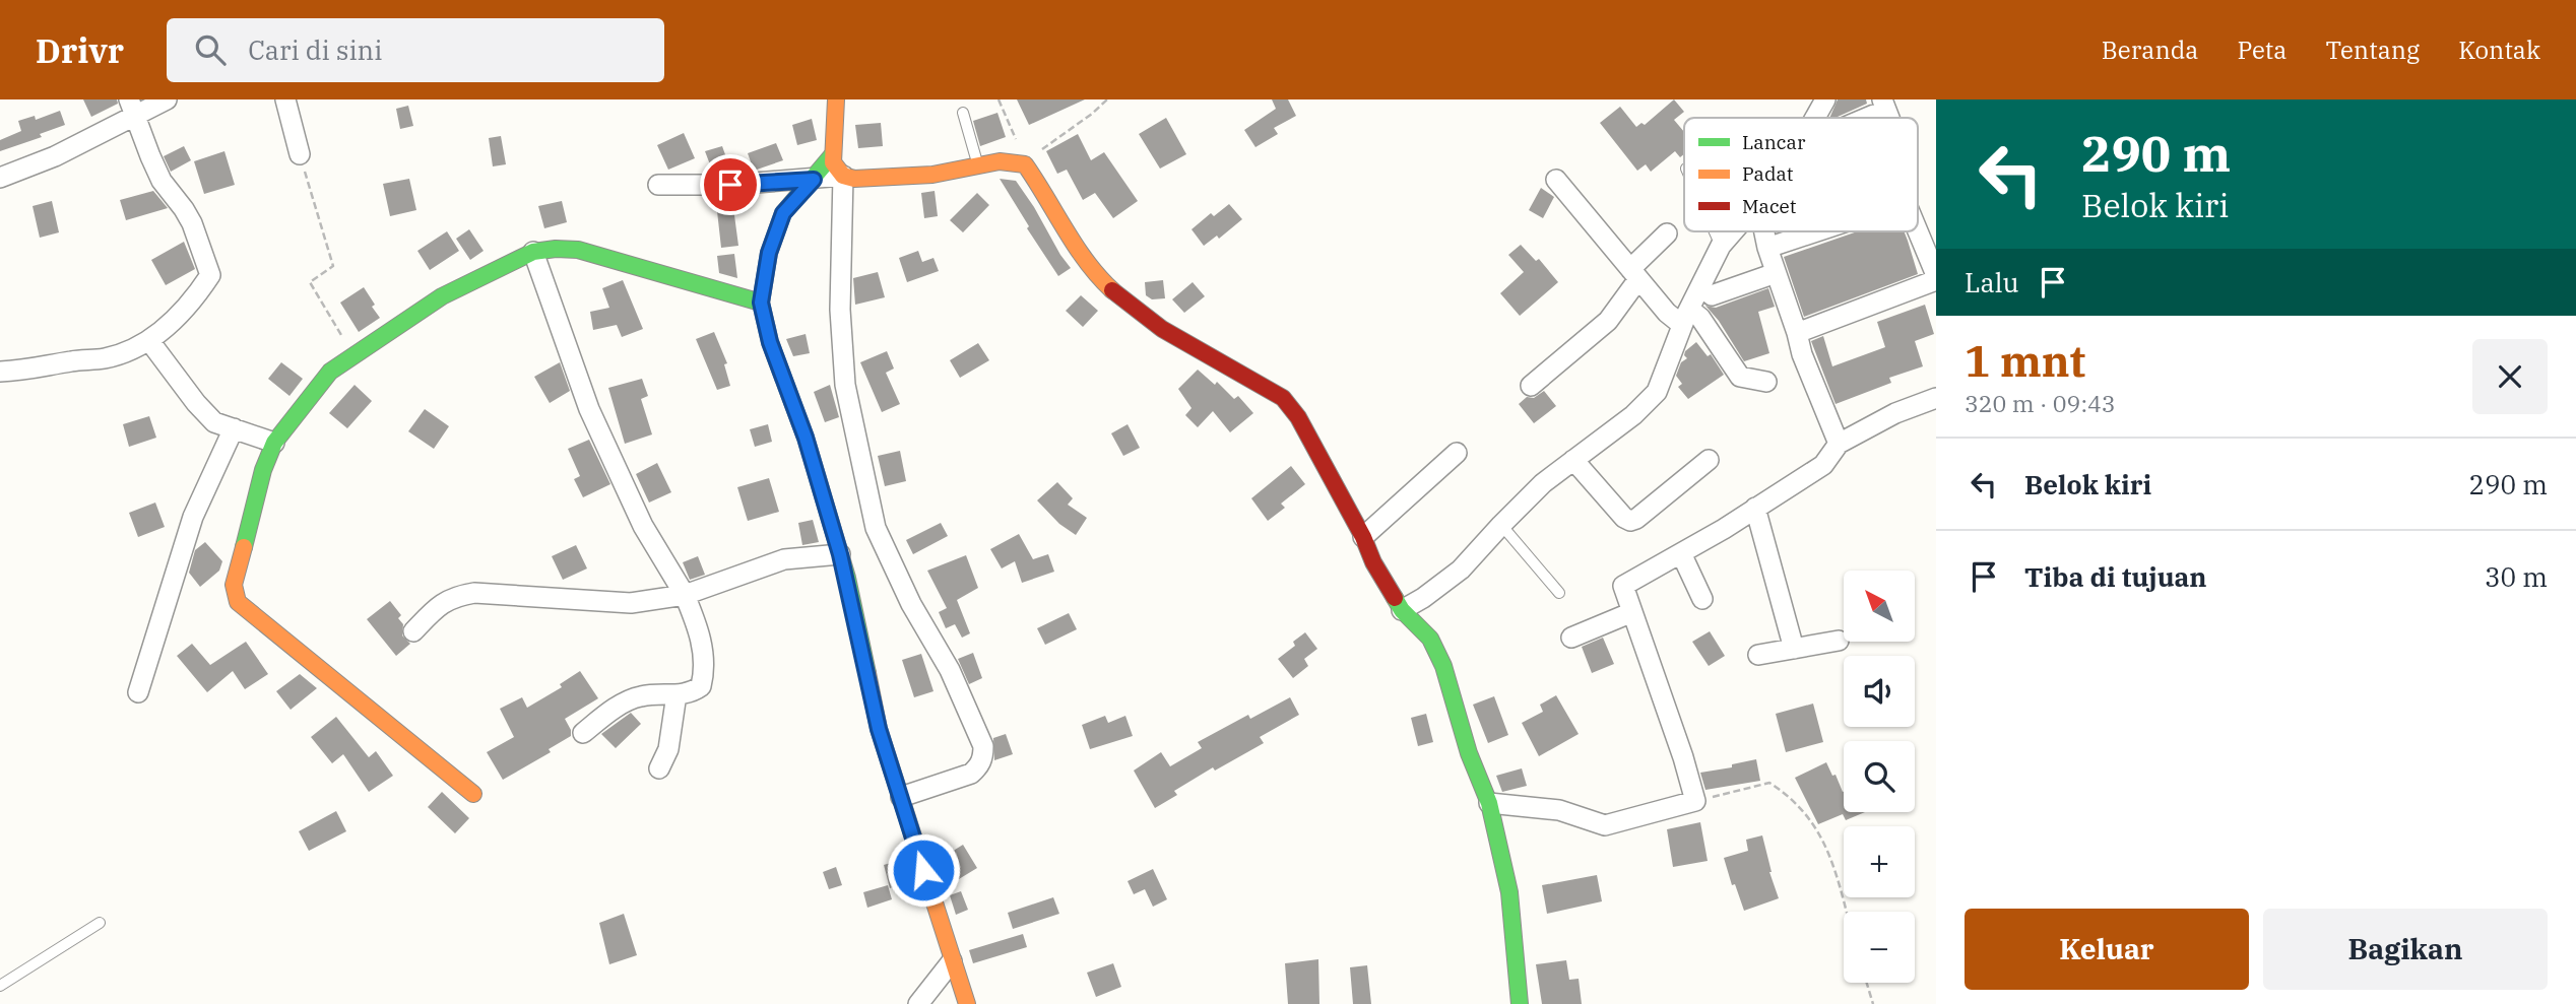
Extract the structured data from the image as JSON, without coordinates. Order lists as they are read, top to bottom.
{
  "legend": ["Lancar", "Padat", "Macet"],
  "north": "top left",
  "page": {
    "header": "Drivr",
    "search": "Cari di sini",
    "nav": [
      "Beranda",
      "Peta",
      "Tentang",
      "Kontak"
    ],
    "turn": ["290 m", "Belok kiri"],
    "then": "Lalu",
    "heading": ["1 mnt", "320 m · 09:43"],
    "list": [
      {
        "name": "Belok kiri",
        "value": "290 m"
      },
      {
        "name": "Tiba di tujuan",
        "value": "30 m"
      }
    ],
    "map_buttons": ["+", "−"],
    "buttons": ["Keluar", "Bagikan"]
  }
}
